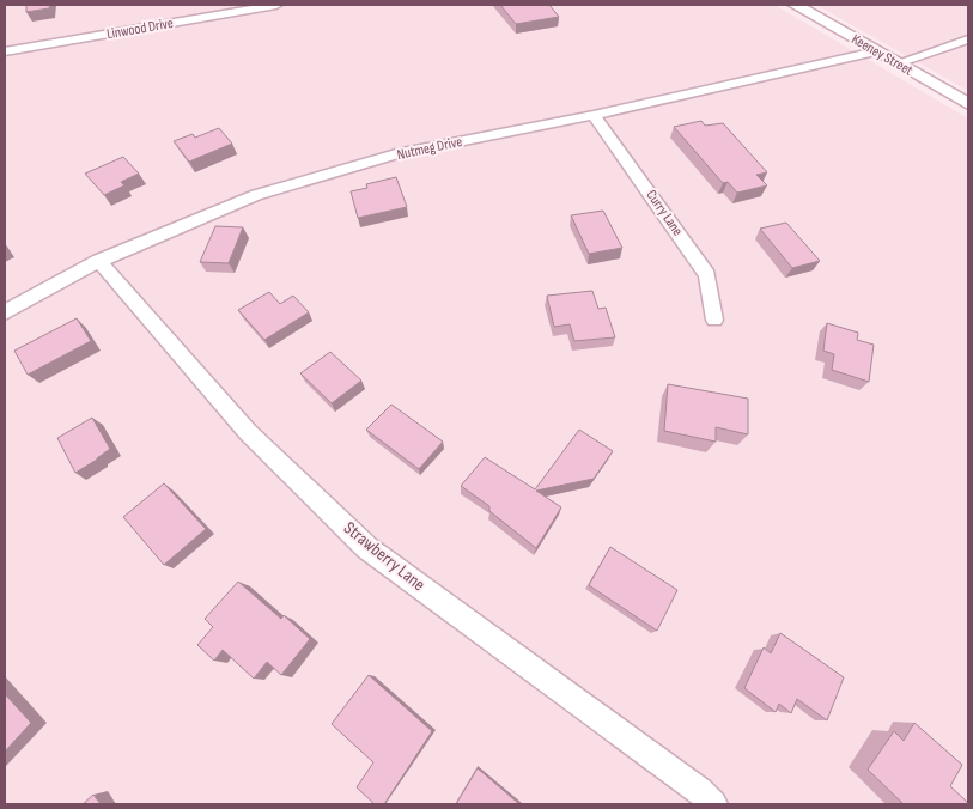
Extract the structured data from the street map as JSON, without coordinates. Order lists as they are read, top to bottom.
{
  "streets": {
    "main road": ["Keeney Street"],
    "street": [
      "Linwood Drive",
      "Nutmeg Drive",
      "Curry Lane",
      "Strawberry Lane"
    ]
  },
  "crossings": [
    ["Keeney Street", "Nutmeg Drive"],
    ["Nutmeg Drive", "Curry Lane"],
    ["Nutmeg Drive", "Strawberry Lane"]
  ]
}
